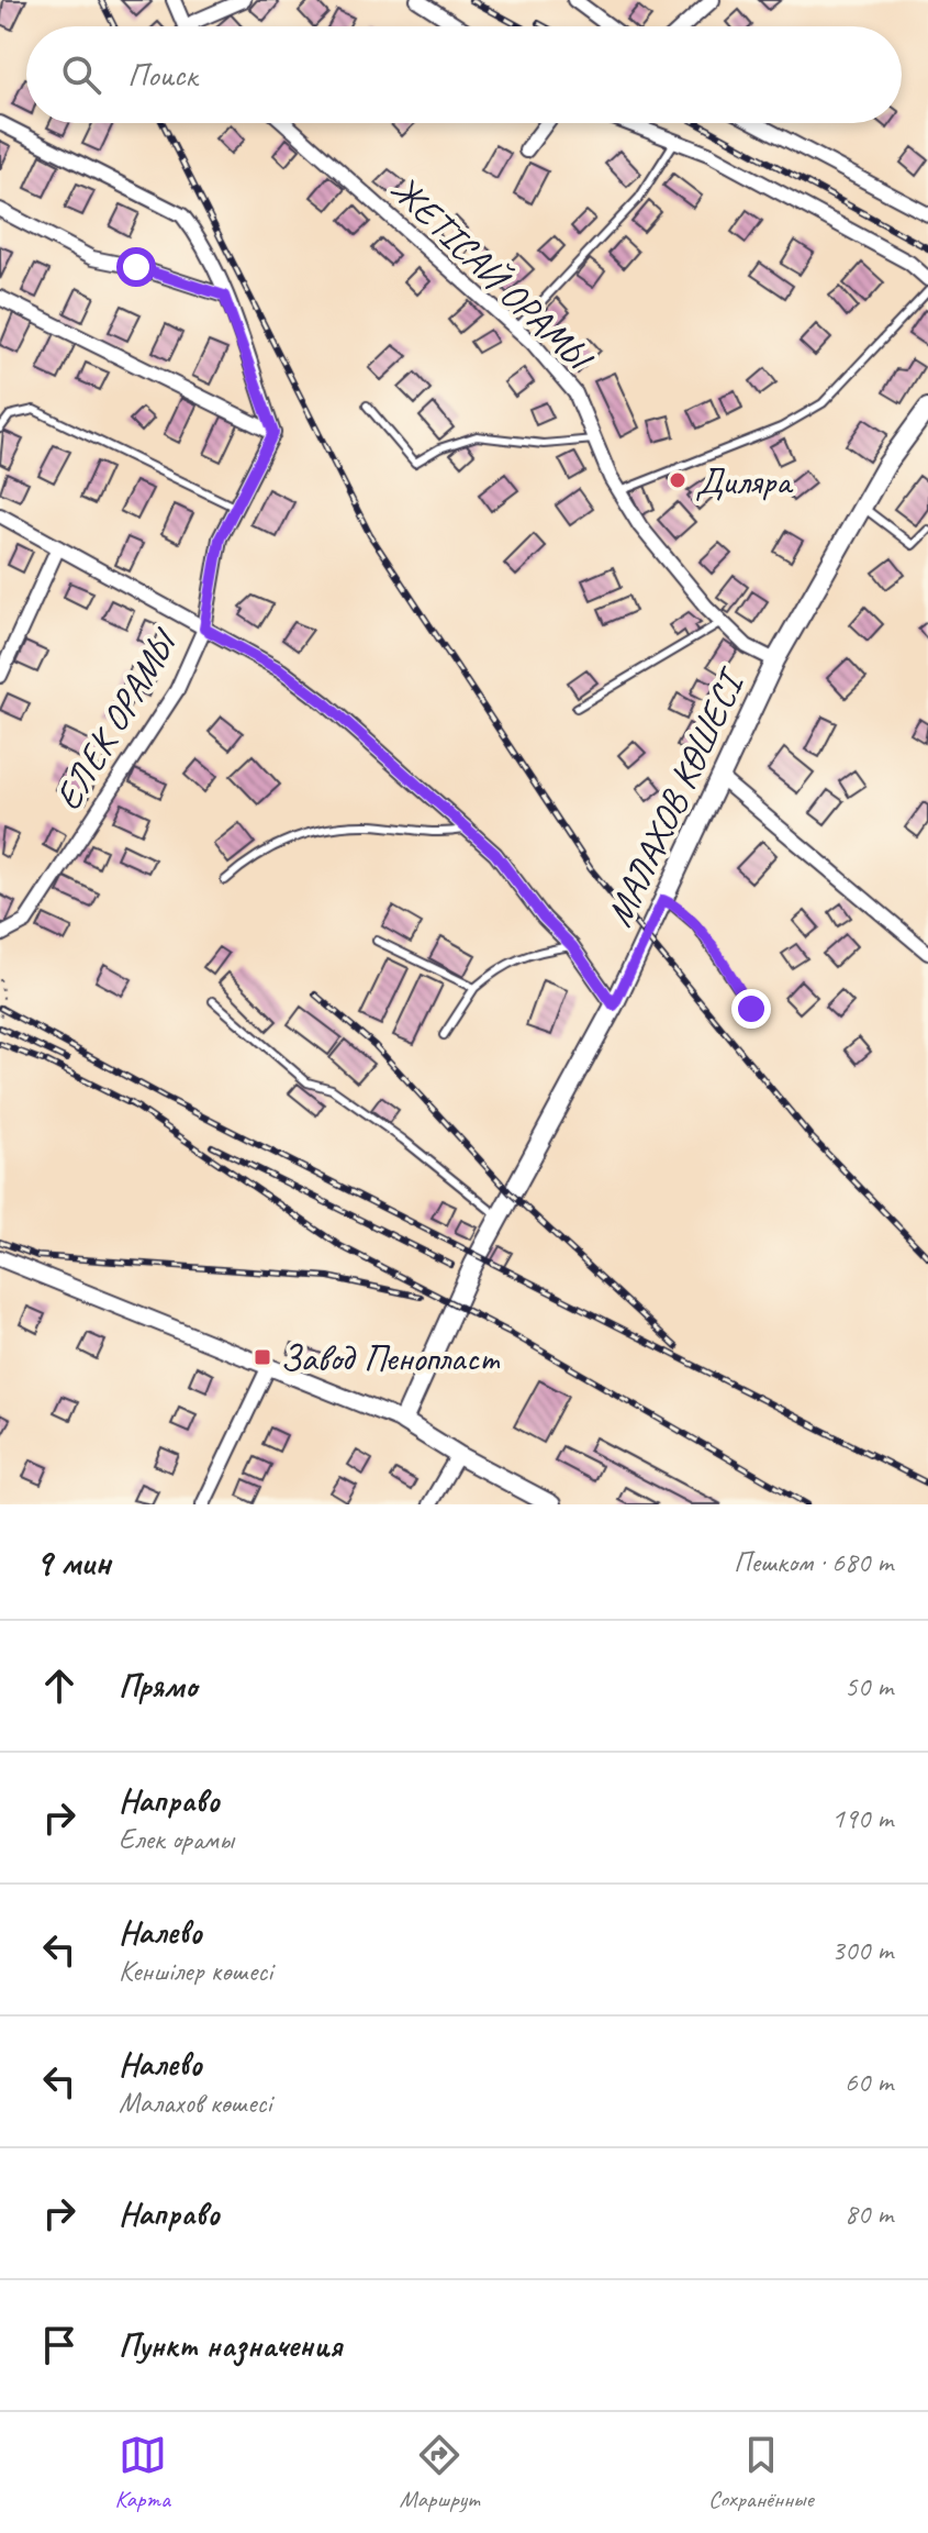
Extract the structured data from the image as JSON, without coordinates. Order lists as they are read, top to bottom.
{
  "streets": {
    "main road": ["МАЛАХОВ КӨШЕСІ"],
    "street": ["ЖЕТІСАЙ ОРАМЫ", "ЕЛЕК ОРАМЫ"]
  },
  "crossings": [
    ["ЖЕТІСАЙ ОРАМЫ", "МАЛАХОВ КӨШЕСІ"]
  ],
  "places": {
    "other": ["Диляра"],
    "transit": ["Завод Пенопласт"]
  },
  "page": {
    "search": "Поиск",
    "heading": ["9 мин", "Пешком · 680 m"],
    "list": [
      ["Прямо", "50 m"],
      ["Направо", "Елек орамы", "190 m"],
      ["Налево", "Кеншілер көшесі", "300 m"],
      ["Налево", "Малахов көшесі", "60 m"],
      ["Направо", "80 m"],
      "Пункт назначения"
    ],
    "nav": ["Карта", "Маршрут", "Сохранённые"]
  }
}
